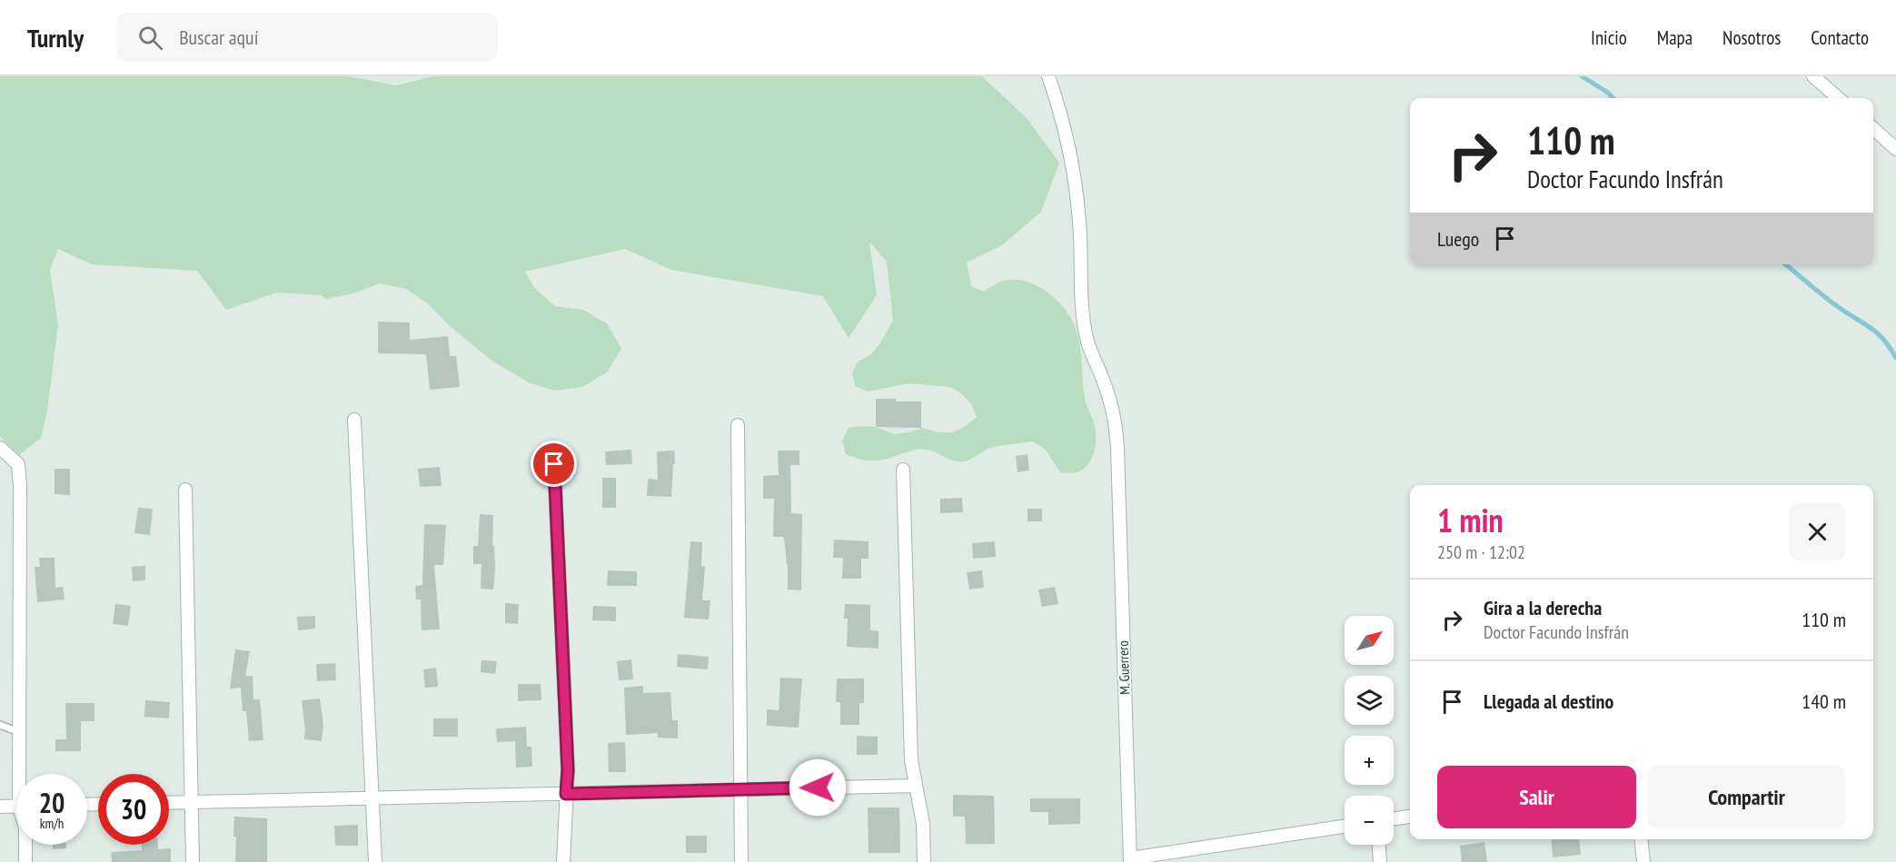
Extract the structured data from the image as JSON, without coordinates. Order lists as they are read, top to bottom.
{
  "streets": {
    "street": ["M. Guerrero"]
  },
  "north": "top right",
  "page": {
    "header": "Turnly",
    "search": "Buscar aquí",
    "nav": [
      "Inicio",
      "Mapa",
      "Nosotros",
      "Contacto"
    ],
    "turn": ["110 m", "Doctor Facundo Insfrán"],
    "then": "Luego",
    "heading": ["1 min", "250 m · 12:02"],
    "list": [
      {
        "name": "Gira a la derecha",
        "note": "Doctor Facundo Insfrán",
        "value": "110 m"
      },
      {
        "name": "Llegada al destino",
        "value": "140 m"
      }
    ],
    "map_buttons": ["+", "−"],
    "buttons": ["Salir", "Compartir"],
    "speed": "20 km/h",
    "limit": "30"
  }
}
